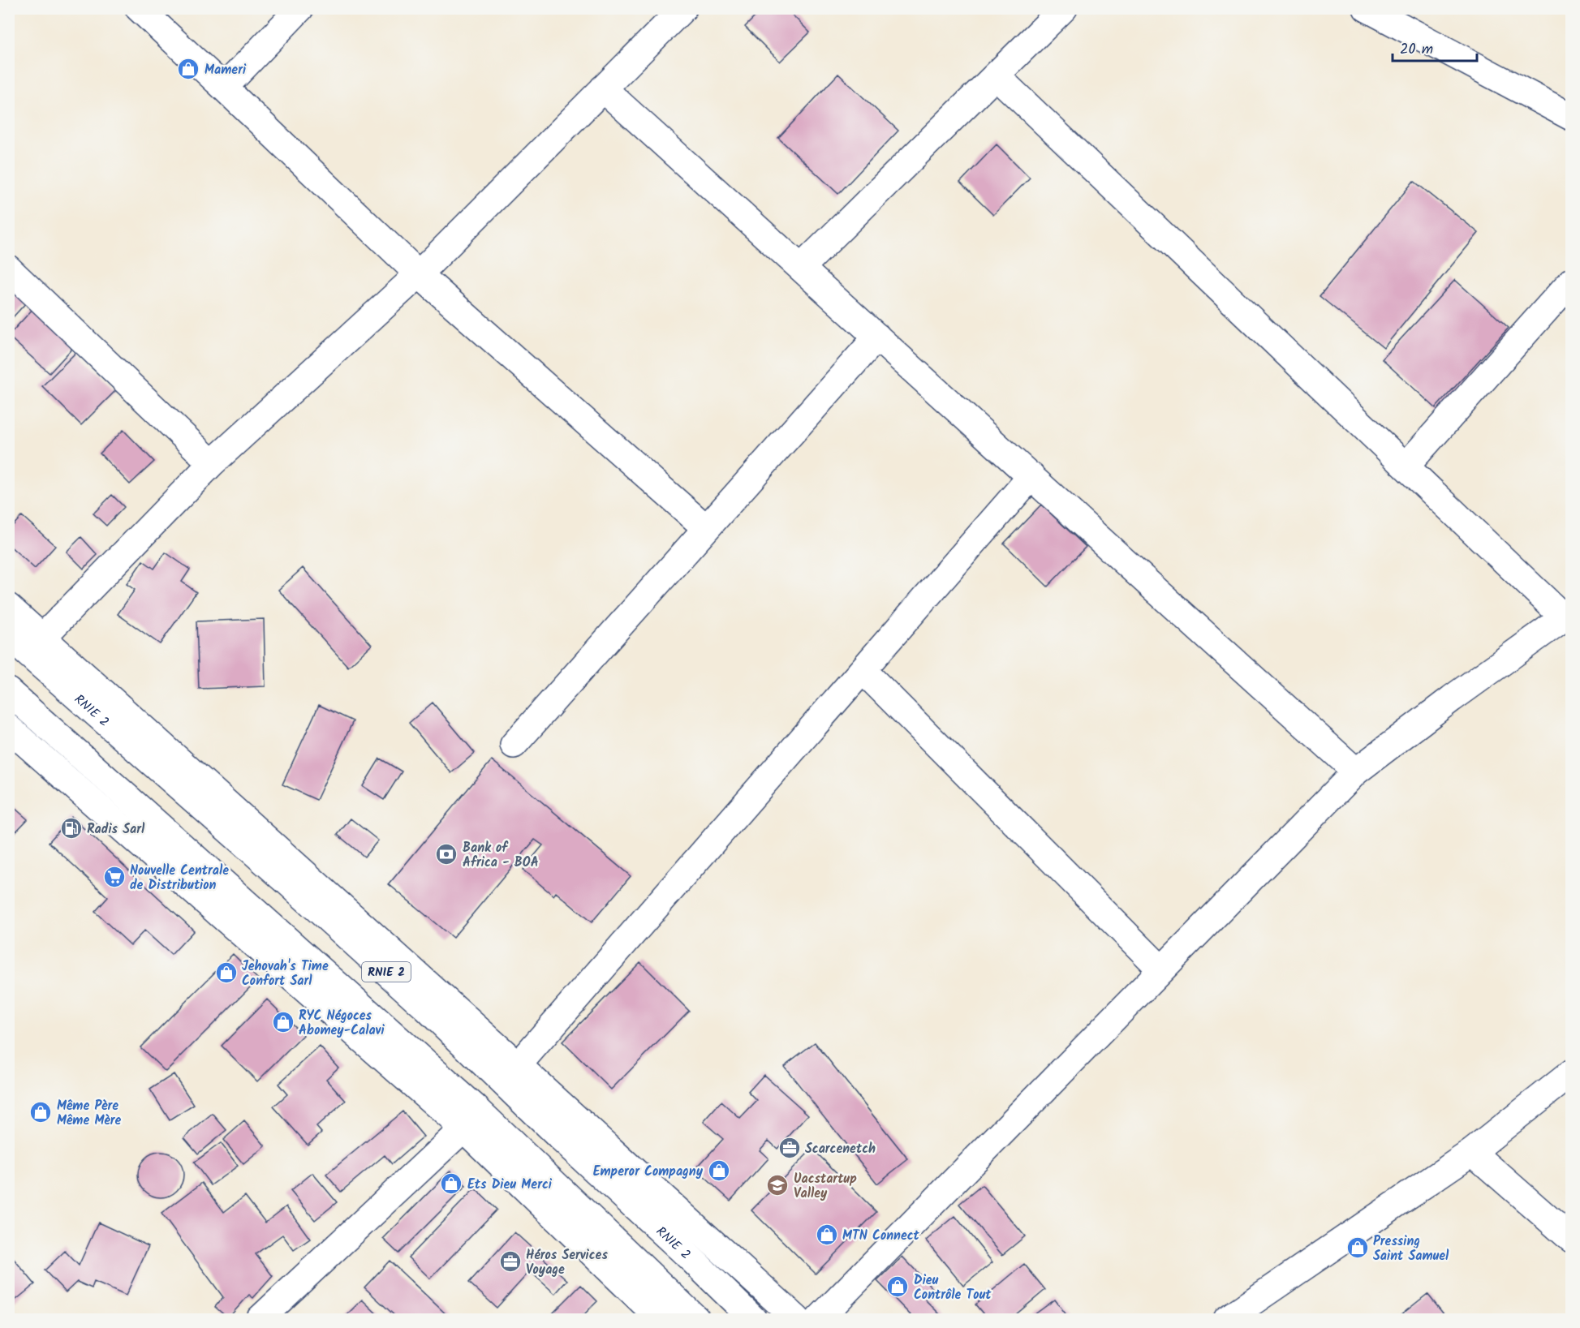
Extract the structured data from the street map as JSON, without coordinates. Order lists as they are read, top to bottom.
{
  "streets": {
    "main road": ["RNIE 2"]
  },
  "places": {
    "shop": [
      "Mameri",
      "Jehovah's Time Confort Sarl",
      "RYC Négoces Abomey-Calavi",
      "Même Père Même Mère",
      "Emperor Compagny",
      "Ets Dieu Merci",
      "MTN Connect",
      "Pressing Saint Samuel",
      "Dieu Contrôle Tout"
    ],
    "fuel station": ["Radis Sarl"],
    "bank": ["Bank of Africa - BOA"],
    "supermarket": ["Nouvelle Centrale de Distribution"],
    "office": ["Scarcenetch", "Héros Services Voyage"],
    "school or university": ["Uacstartup Valley"]
  },
  "scale_bar": "20 m"
}
